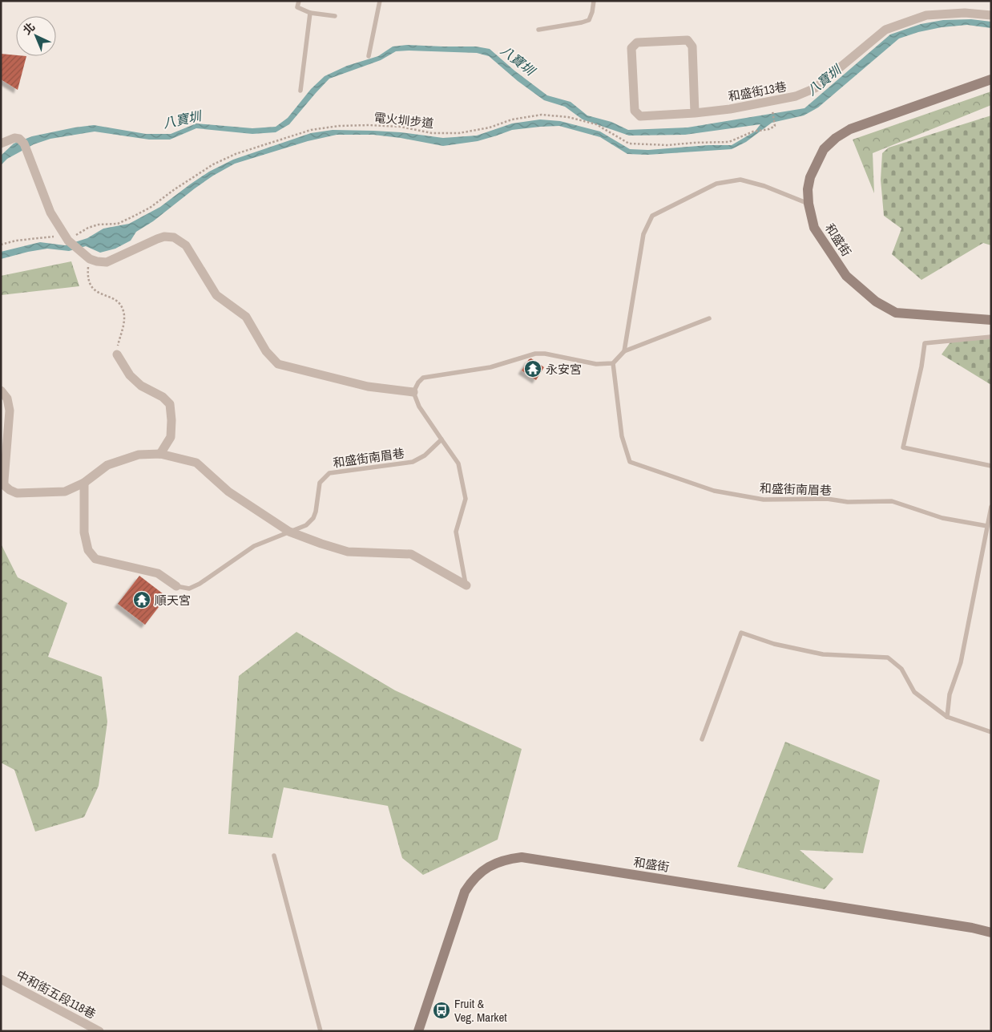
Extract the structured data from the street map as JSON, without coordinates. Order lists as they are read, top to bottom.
{
  "streets": {
    "main road": ["和盛街"],
    "street": ["和盛街13巷", "中和街五段118巷"],
    "lane": ["和盛街南眉巷"],
    "path": ["電火圳步道"]
  },
  "water": ["八寶圳"],
  "places": {
    "temple": ["永安宮", "順天宮"],
    "bus stop": ["Fruit & Veg. Market"]
  },
  "north": "top left"
}
